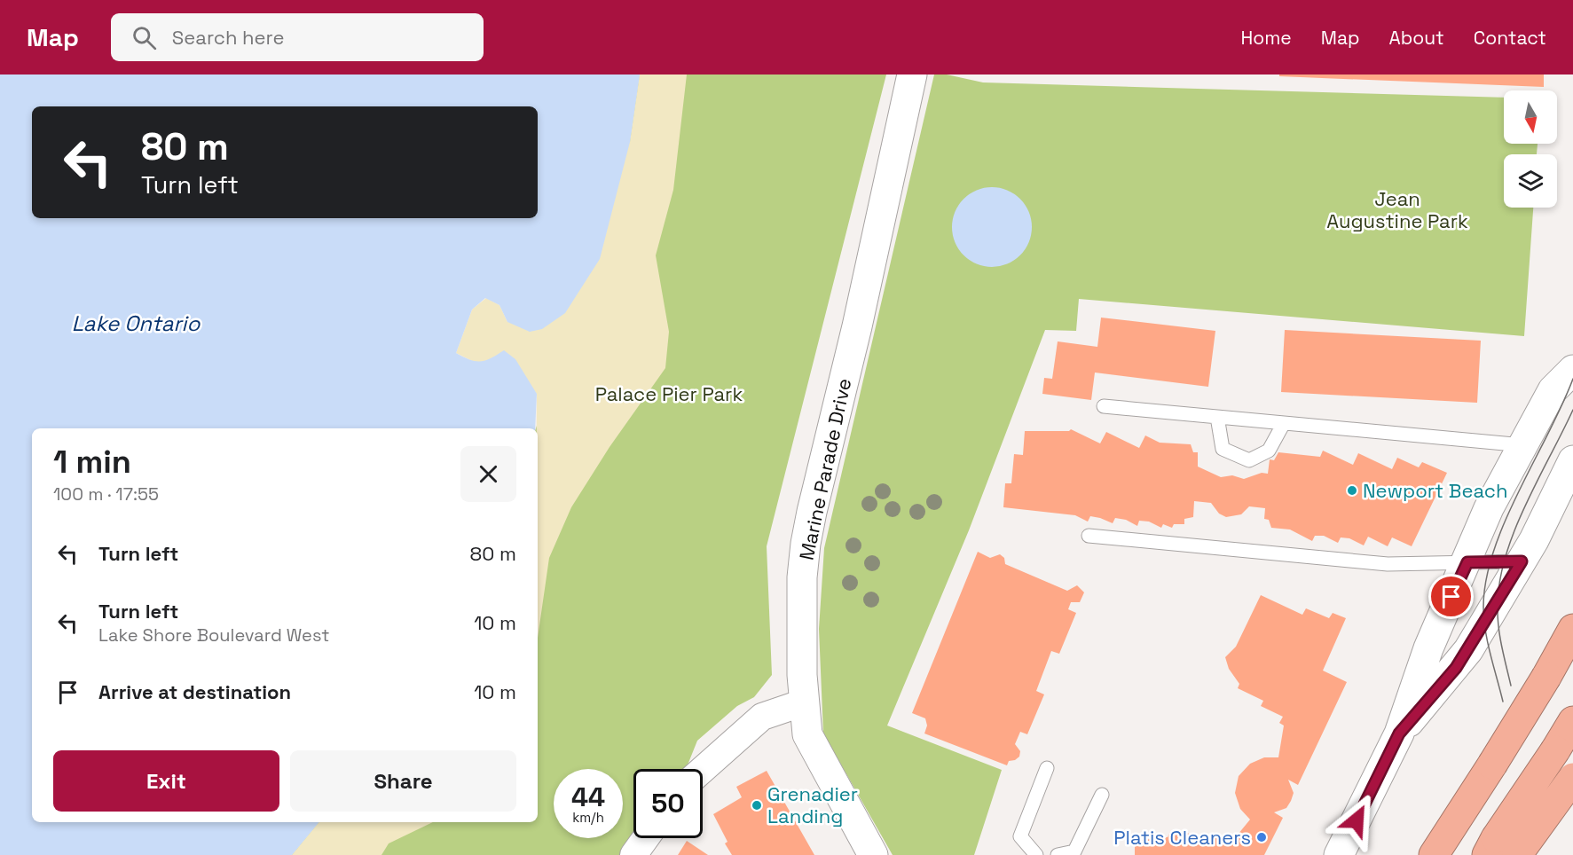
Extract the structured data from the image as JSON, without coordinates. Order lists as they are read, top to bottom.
{
  "streets": {
    "main road": ["Marine Parade Drive"]
  },
  "water": ["Lake Ontario"],
  "parks": ["Jean Augustine Park", "Palace Pier Park"],
  "places": ["Newport Beach", "Grenadier Landing", "Platis Cleaners"],
  "north": "bottom",
  "page": {
    "header": "Map",
    "search": "Search here",
    "nav": [
      "Home",
      "Map",
      "About",
      "Contact"
    ],
    "turn": ["80 m", "Turn left"],
    "heading": ["1 min", "100 m · 17:55"],
    "list": [
      {
        "name": "Turn left",
        "value": "80 m"
      },
      {
        "name": "Turn left",
        "note": "Lake Shore Boulevard West",
        "value": "10 m"
      },
      {
        "name": "Arrive at destination",
        "value": "10 m"
      }
    ],
    "buttons": ["Exit", "Share"],
    "speed": "44 km/h",
    "limit": "50"
  }
}
